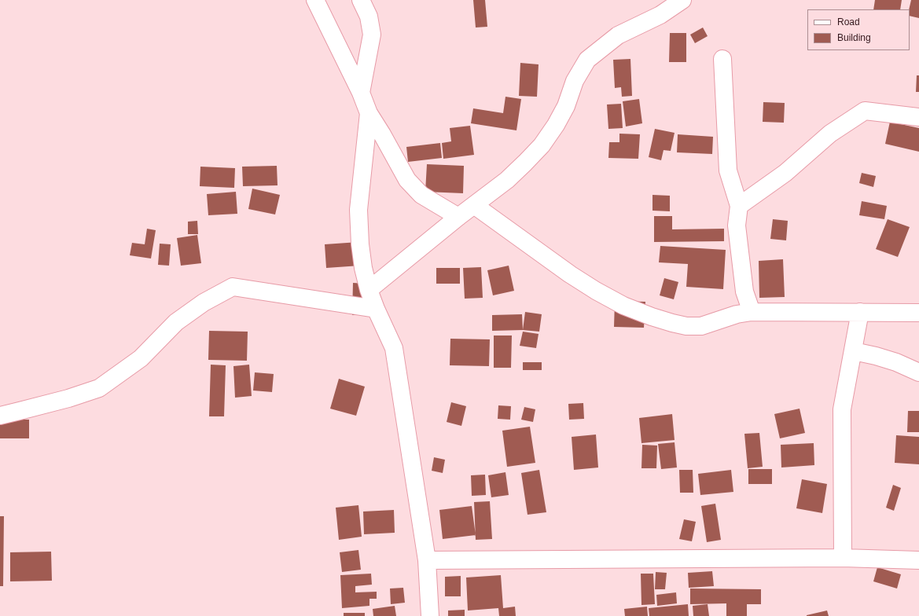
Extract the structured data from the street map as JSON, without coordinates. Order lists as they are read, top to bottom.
{
  "legend": ["Road", "Building"]
}
